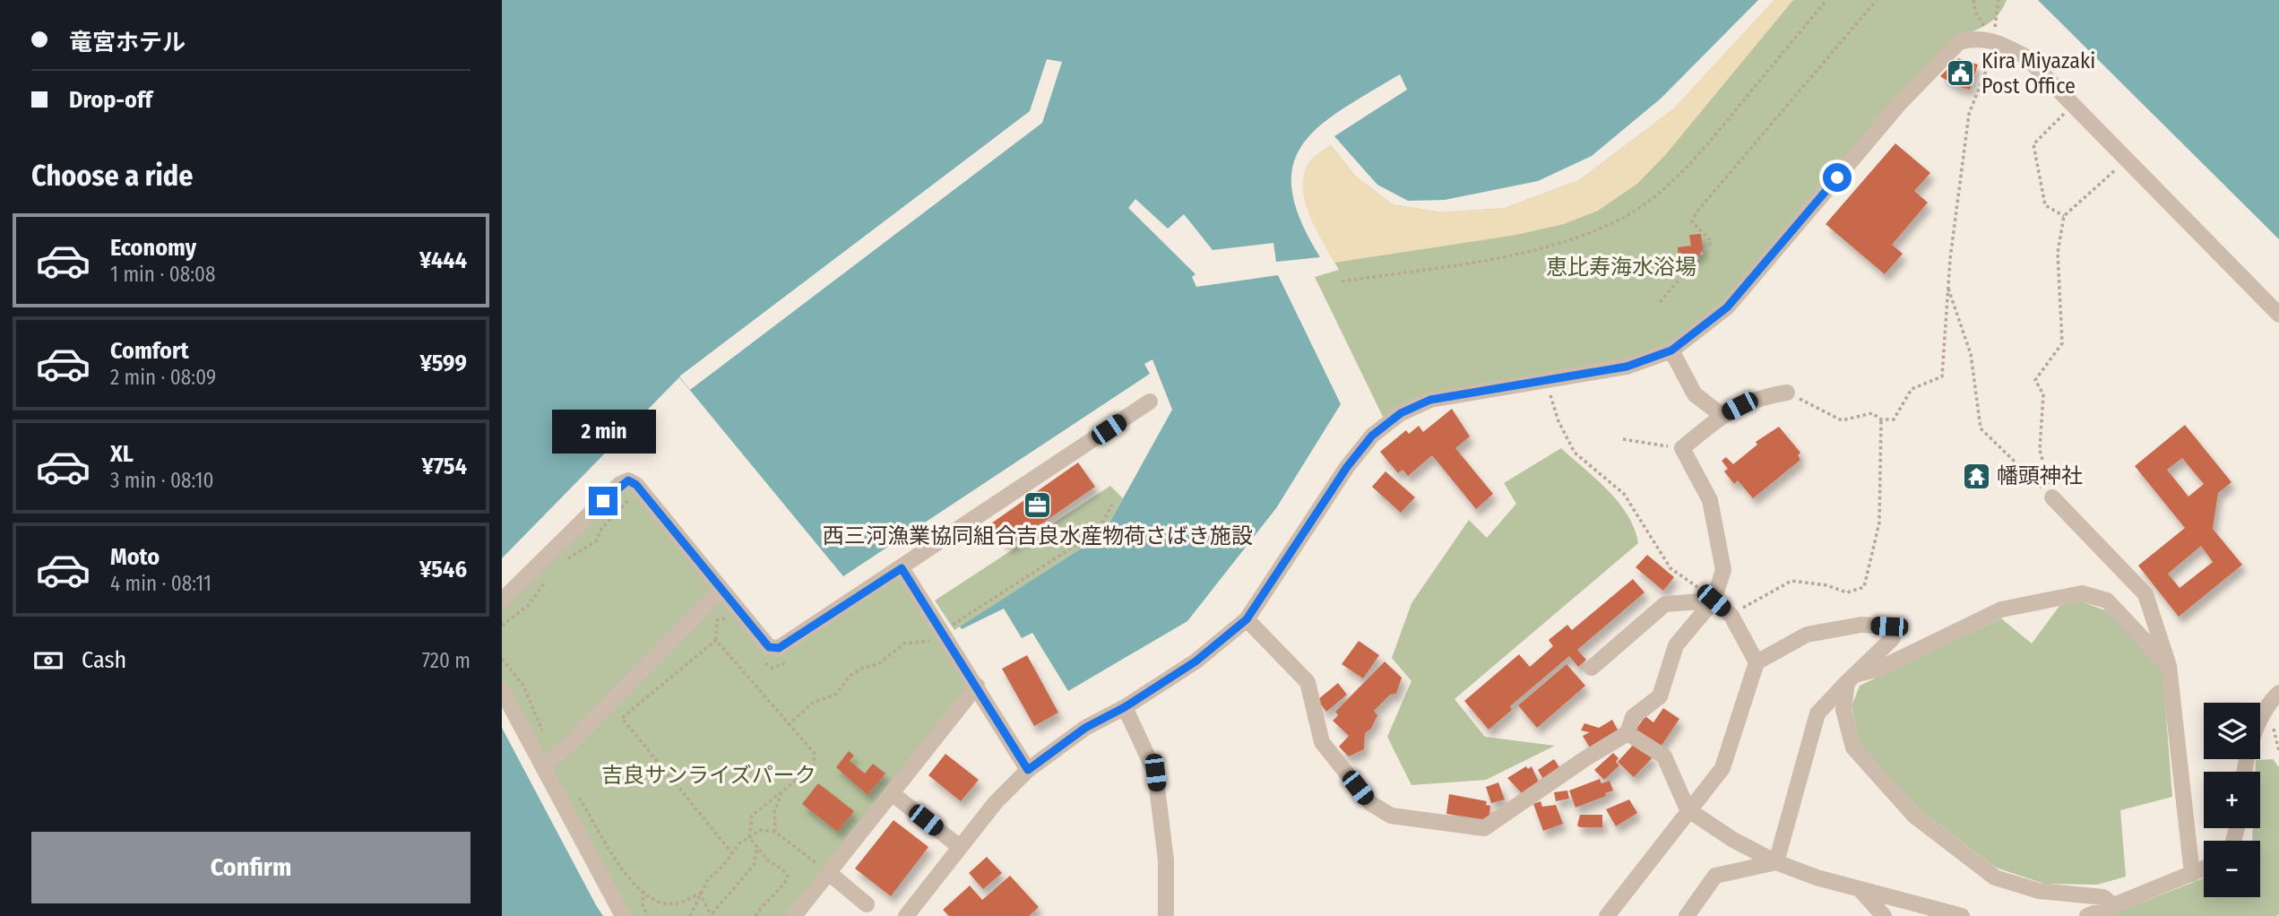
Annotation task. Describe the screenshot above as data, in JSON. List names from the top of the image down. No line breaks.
{"parks":["恵比寿海水浴場","吉良サンライズパーク"],"places":{"public building":["Kira Miyazaki Post Office"],"temple":["幡頭神社"],"office":["西三河漁業協同組合吉良水産物荷さばき施設"]},"page":{"banner":["竜宮ホテル","Drop-off"],"heading":"Choose a ride","list":[{"name":"Economy","note":"1 min · 08:08","value":"¥444"},{"name":"Comfort","note":"2 min · 08:09","value":"¥599"},{"name":"XL","note":"3 min · 08:10","value":"¥754"},{"name":"Moto","note":"4 min · 08:11","value":"¥546"}],"bubble":"2 min","pay":["Cash","720 m"],"map_buttons":["+","−"],"buttons":"Confirm"}}
